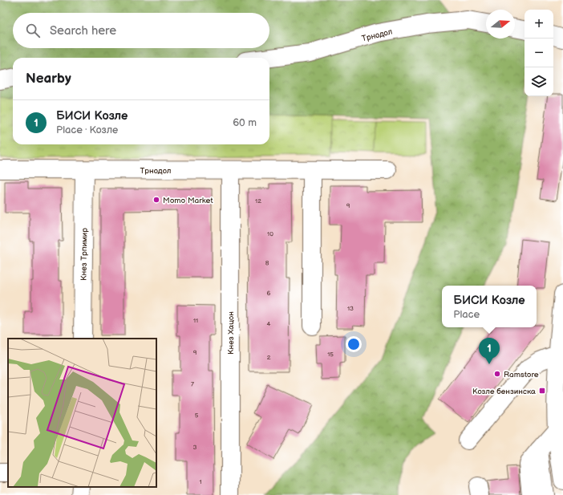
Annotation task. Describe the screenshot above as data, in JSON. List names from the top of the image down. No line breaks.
{"streets":{"street":["Трнодол","Кнез Трпимир","Кнез Хацон"]},"crossings":[["Трнодол","Кнез Трпимир"],["Трнодол","Кнез Хацон"]],"places":{"other":["Momo Market","Ramstore"],"transit":["Козле бензинска"]},"house_numbers":["12","9","10","8","6","13","11","4","9","15","2","7","5","3","1"],"north":"right","page":{"map_buttons":["+","−"],"search":"Search here","heading":"Nearby","list":[{"mark":"1","name":"БИСИ Козле","note":"Place · Козле","value":"60 m"}],"popup":["БИСИ Козле","Place"],"pins":"1"}}
